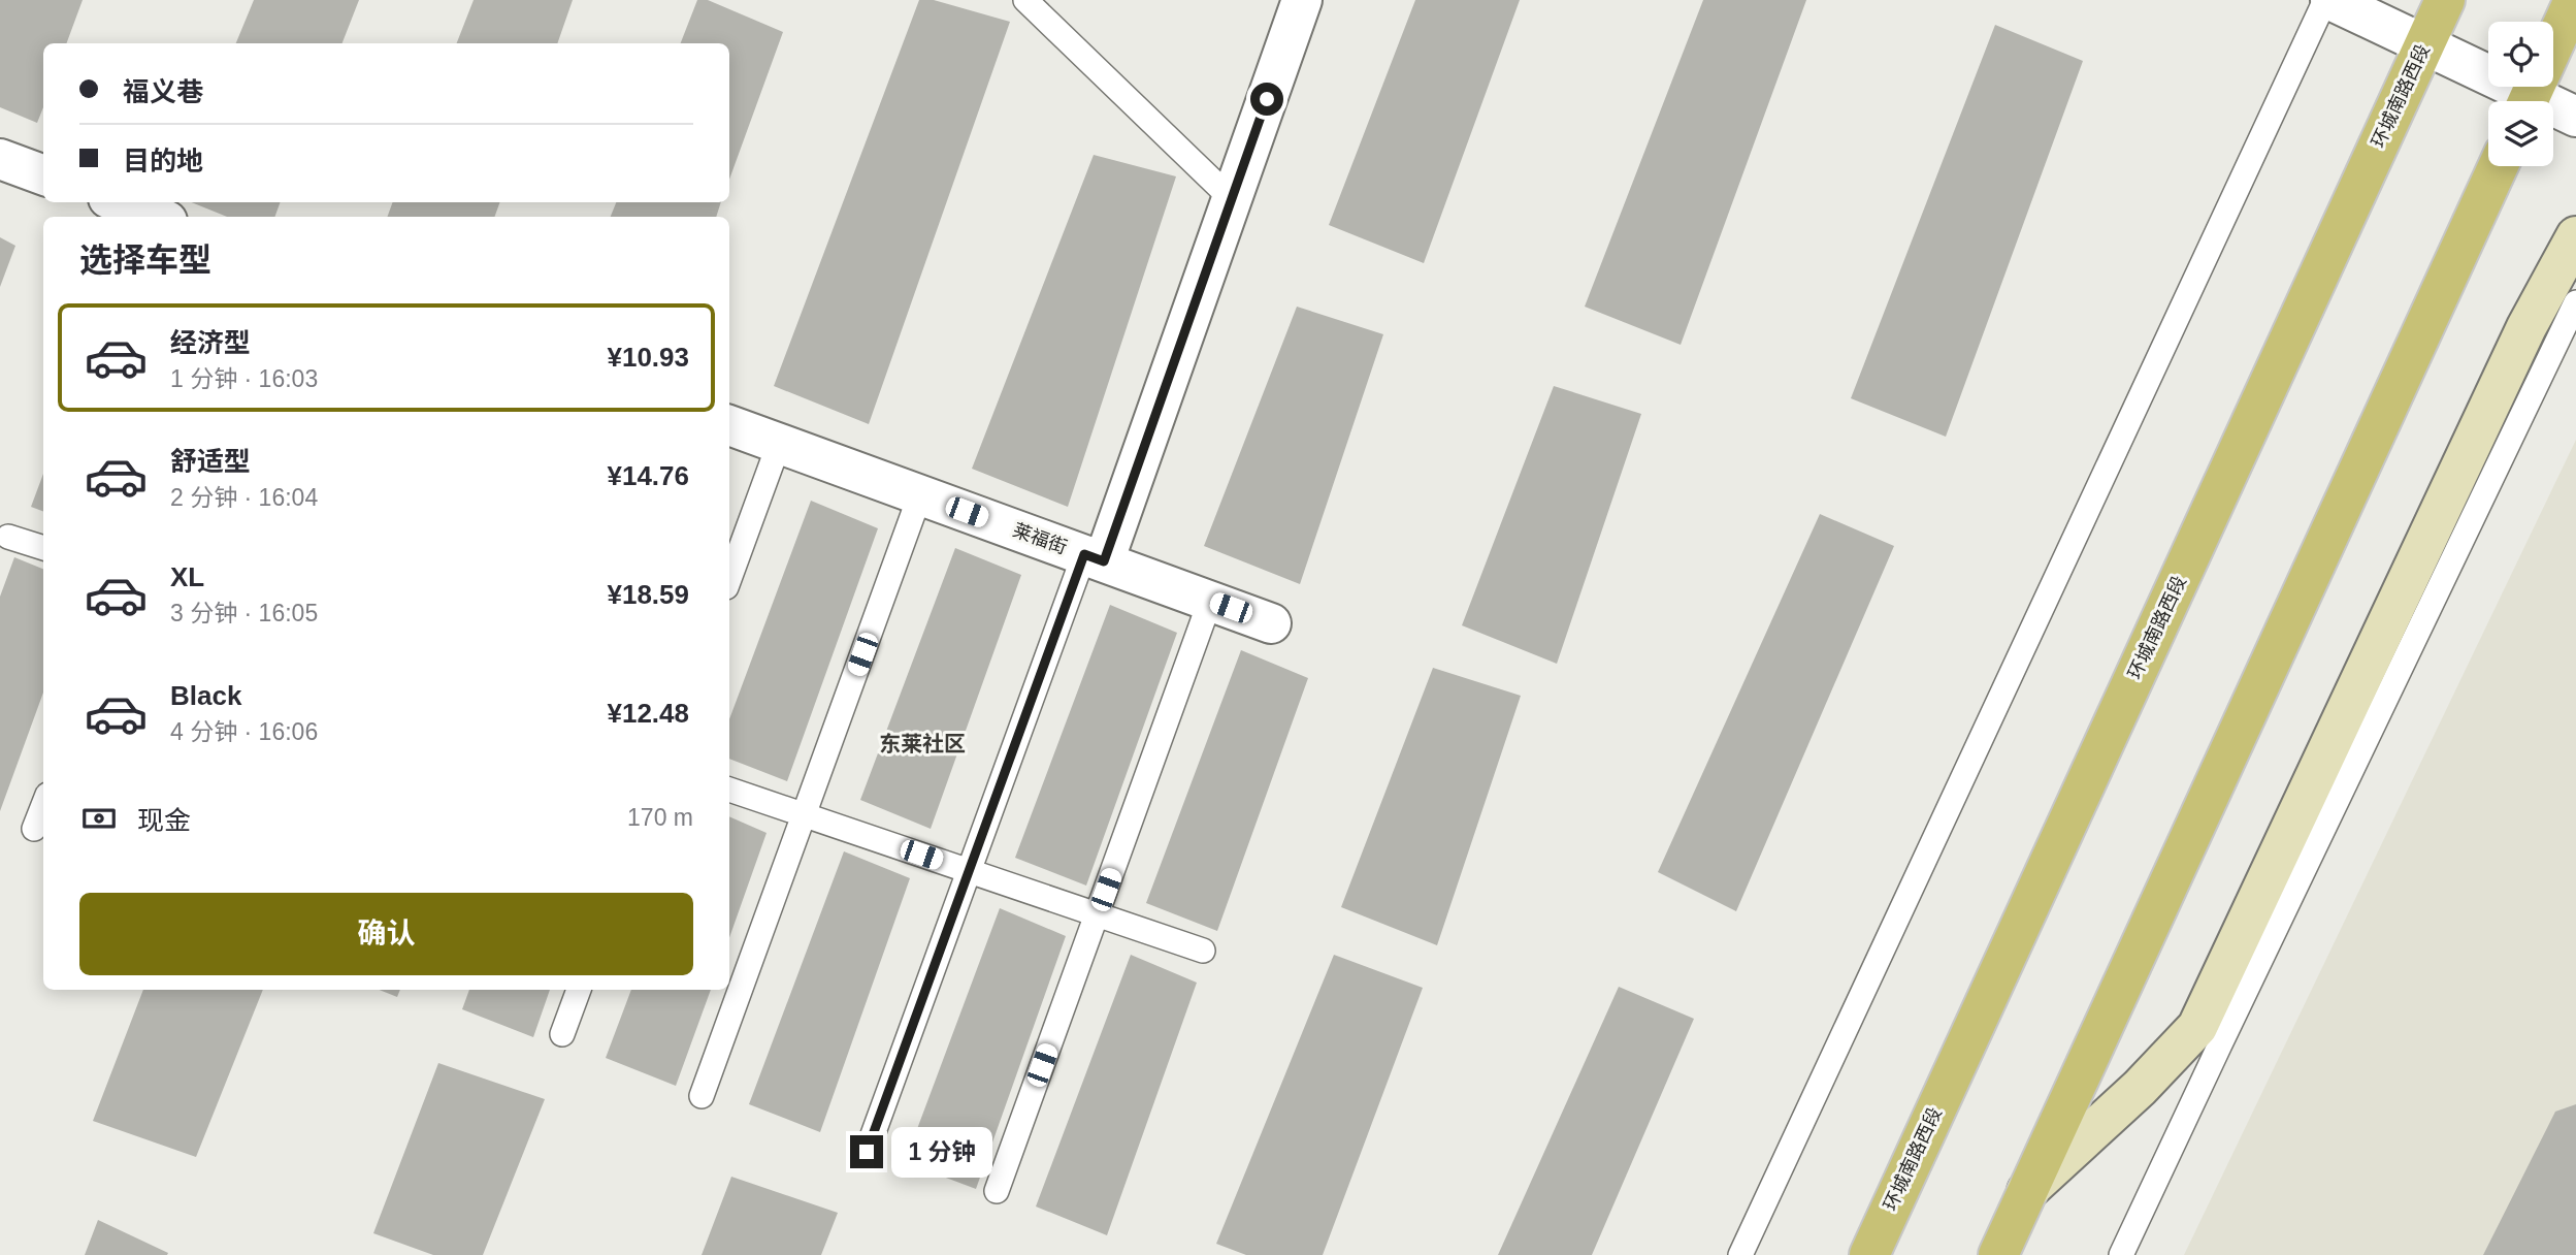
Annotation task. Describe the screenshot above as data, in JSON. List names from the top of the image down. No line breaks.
{"streets":{"main road":["环城南路西段"],"street":["莱福街"]},"districts":["东莱社区"],"page":{"banner":["福义巷","目的地"],"heading":"选择车型","list":[{"name":"经济型","note":"1 分钟 · 16:03","value":"¥10.93"},{"name":"舒适型","note":"2 分钟 · 16:04","value":"¥14.76"},{"name":"XL","note":"3 分钟 · 16:05","value":"¥18.59"},{"name":"Black","note":"4 分钟 · 16:06","value":"¥12.48"}],"pay":["现金","170 m"],"buttons":"确认","bubble":"1 分钟"}}
